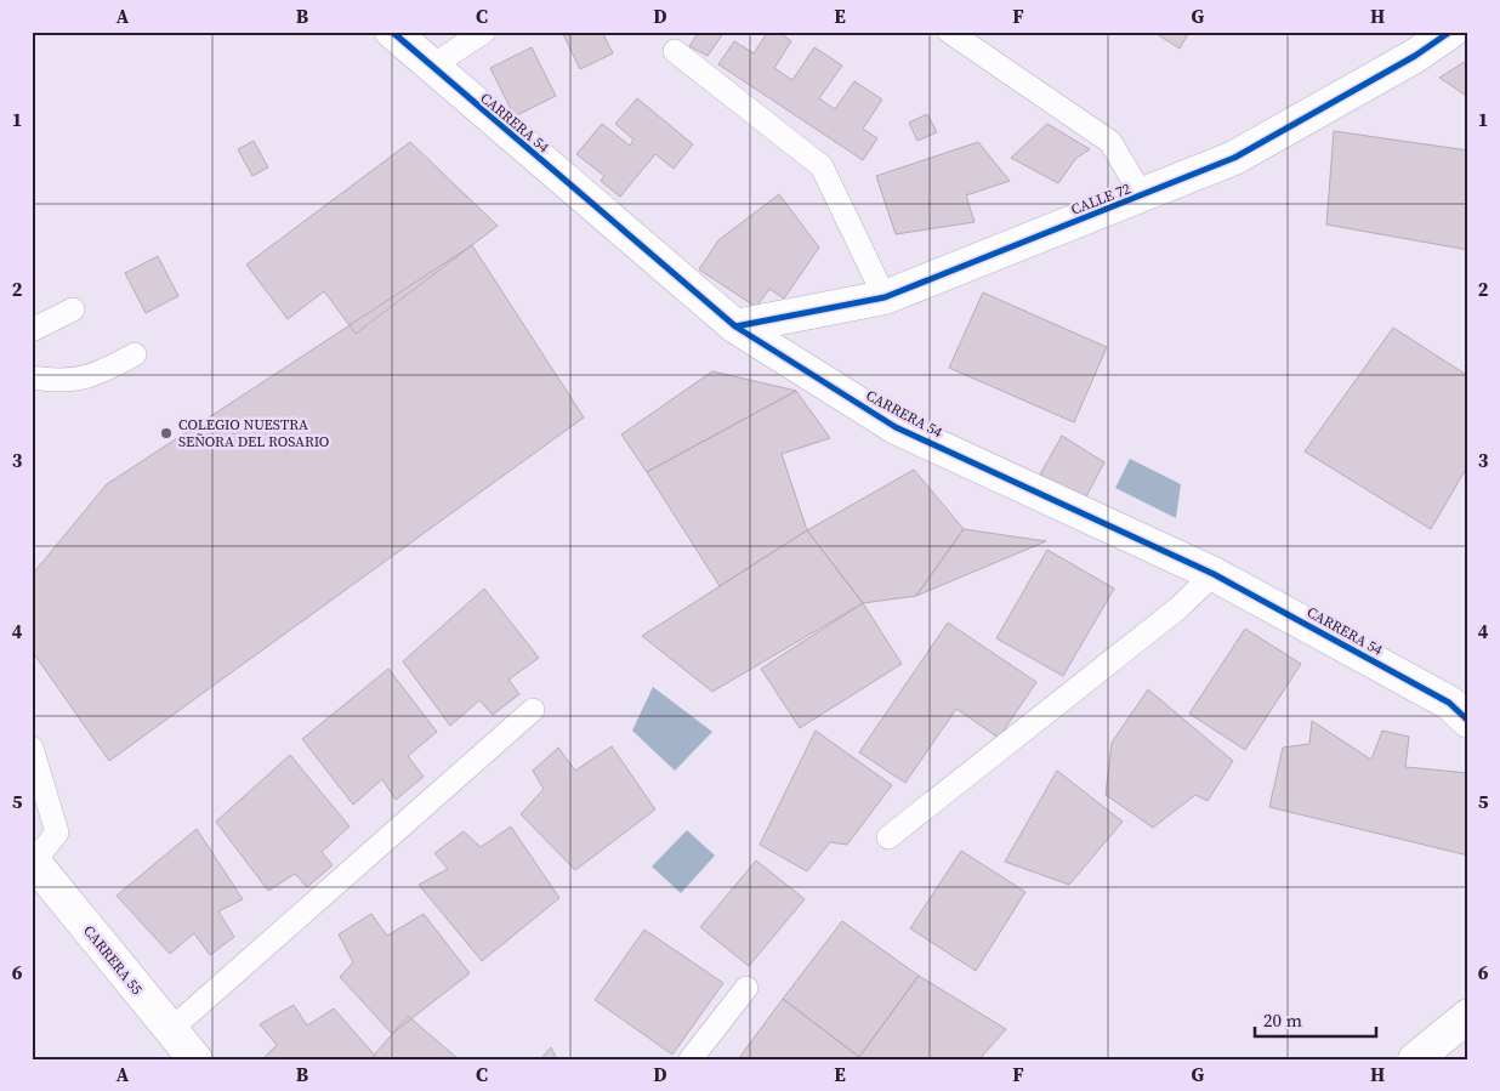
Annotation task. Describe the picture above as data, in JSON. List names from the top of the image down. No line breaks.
{"streets":{"street":["CARRERA 54","CALLE 72","CARRERA 55"]},"crossings":[["CARRERA 54","CALLE 72"]],"places":["COLEGIO NUESTRA SEÑORA DEL ROSARIO"],"scale_bar":"20 m","grid":{"columns":["A","B","C","D","E","F","G","H"],"rows":["1","2","3","4","5","6"]}}
